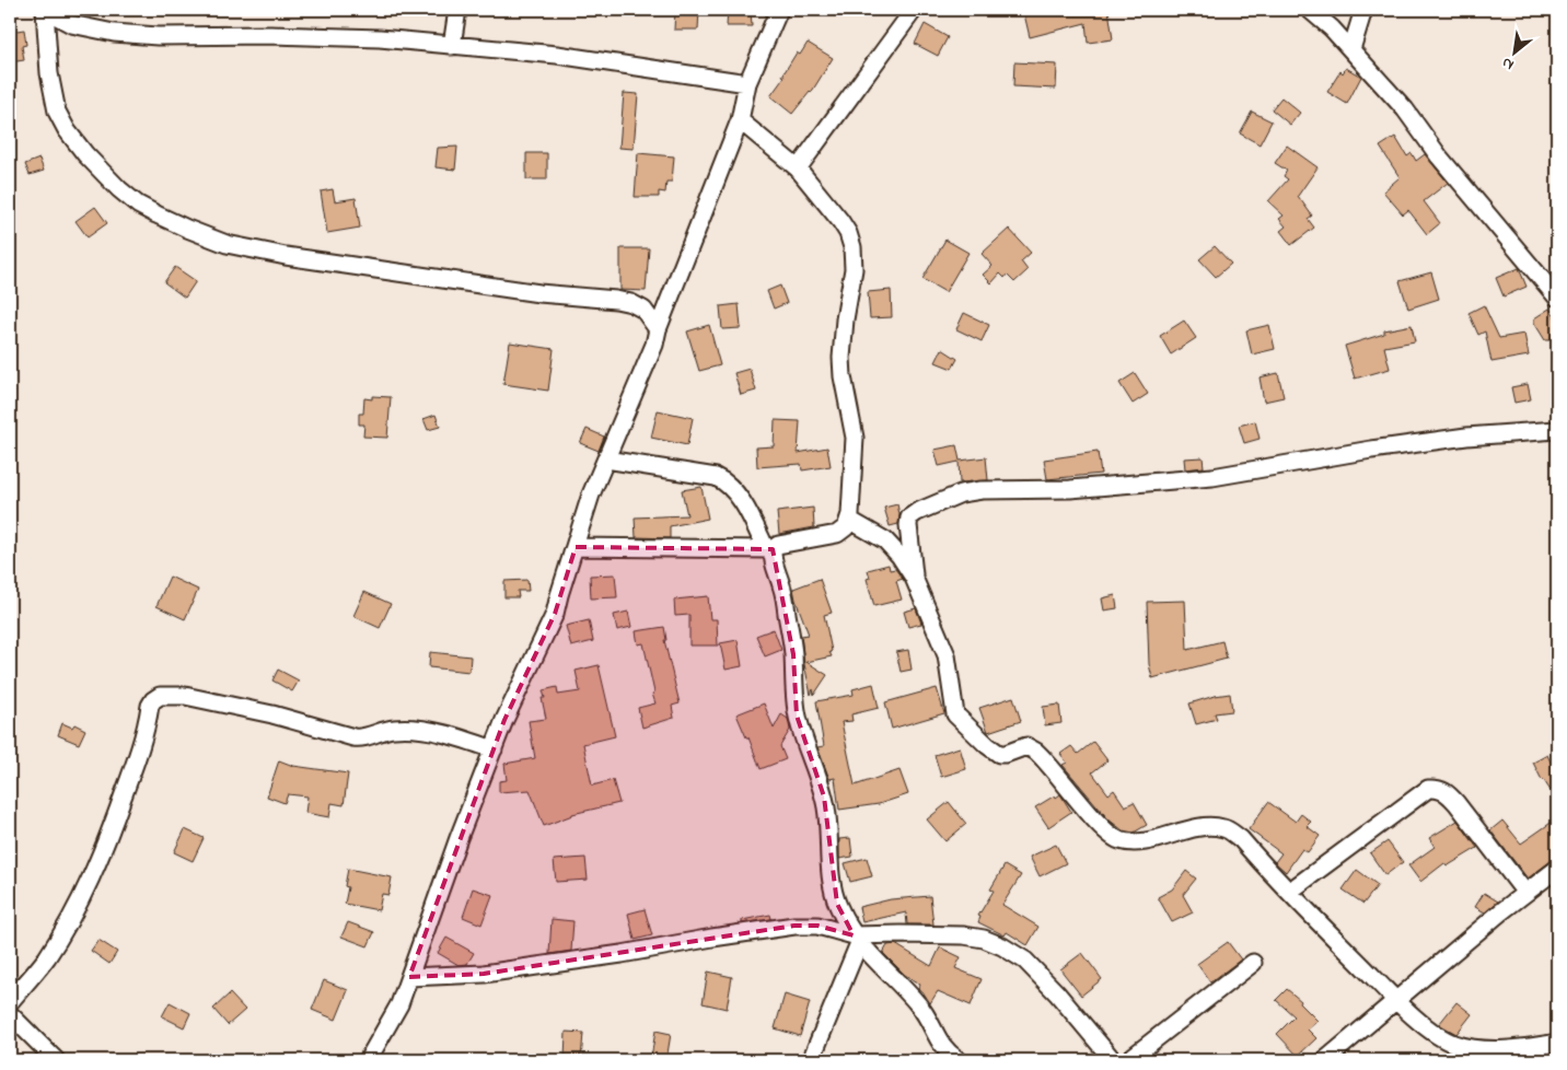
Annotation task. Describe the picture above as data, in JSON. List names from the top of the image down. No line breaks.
{"north":"bottom left"}
